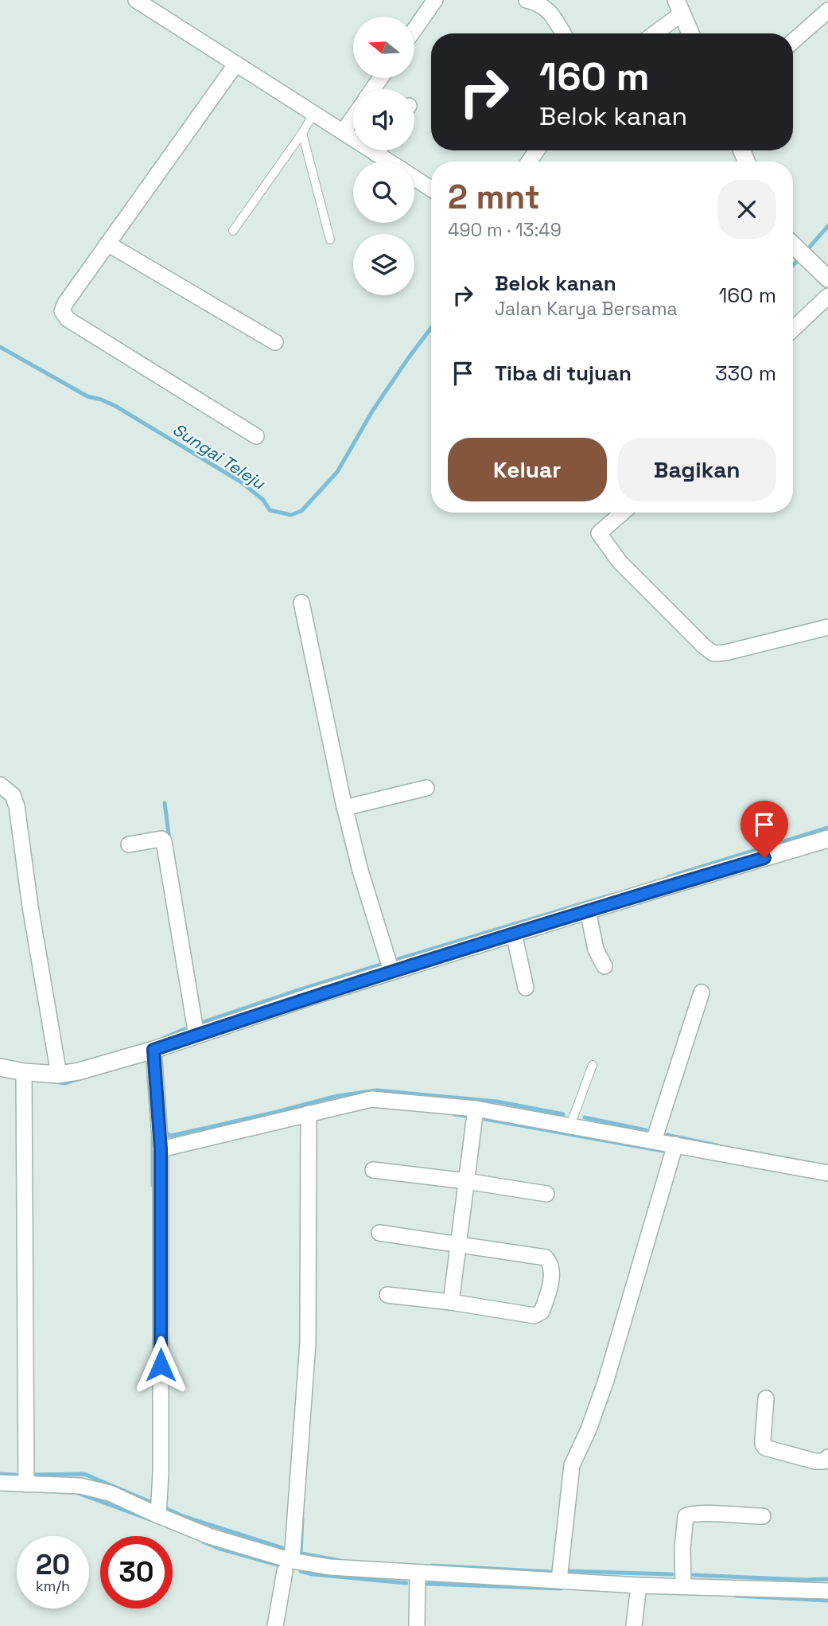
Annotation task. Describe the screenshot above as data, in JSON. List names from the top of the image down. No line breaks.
{"water":["Sungai Teleju"],"north":"left","page":{"turn":["160 m","Belok kanan"],"heading":["2 mnt","490 m · 13:49"],"list":[{"name":"Belok kanan","note":"Jalan Karya Bersama","value":"160 m"},{"name":"Tiba di tujuan","value":"330 m"}],"buttons":["Keluar","Bagikan"],"speed":"20 km/h","limit":"30"}}
